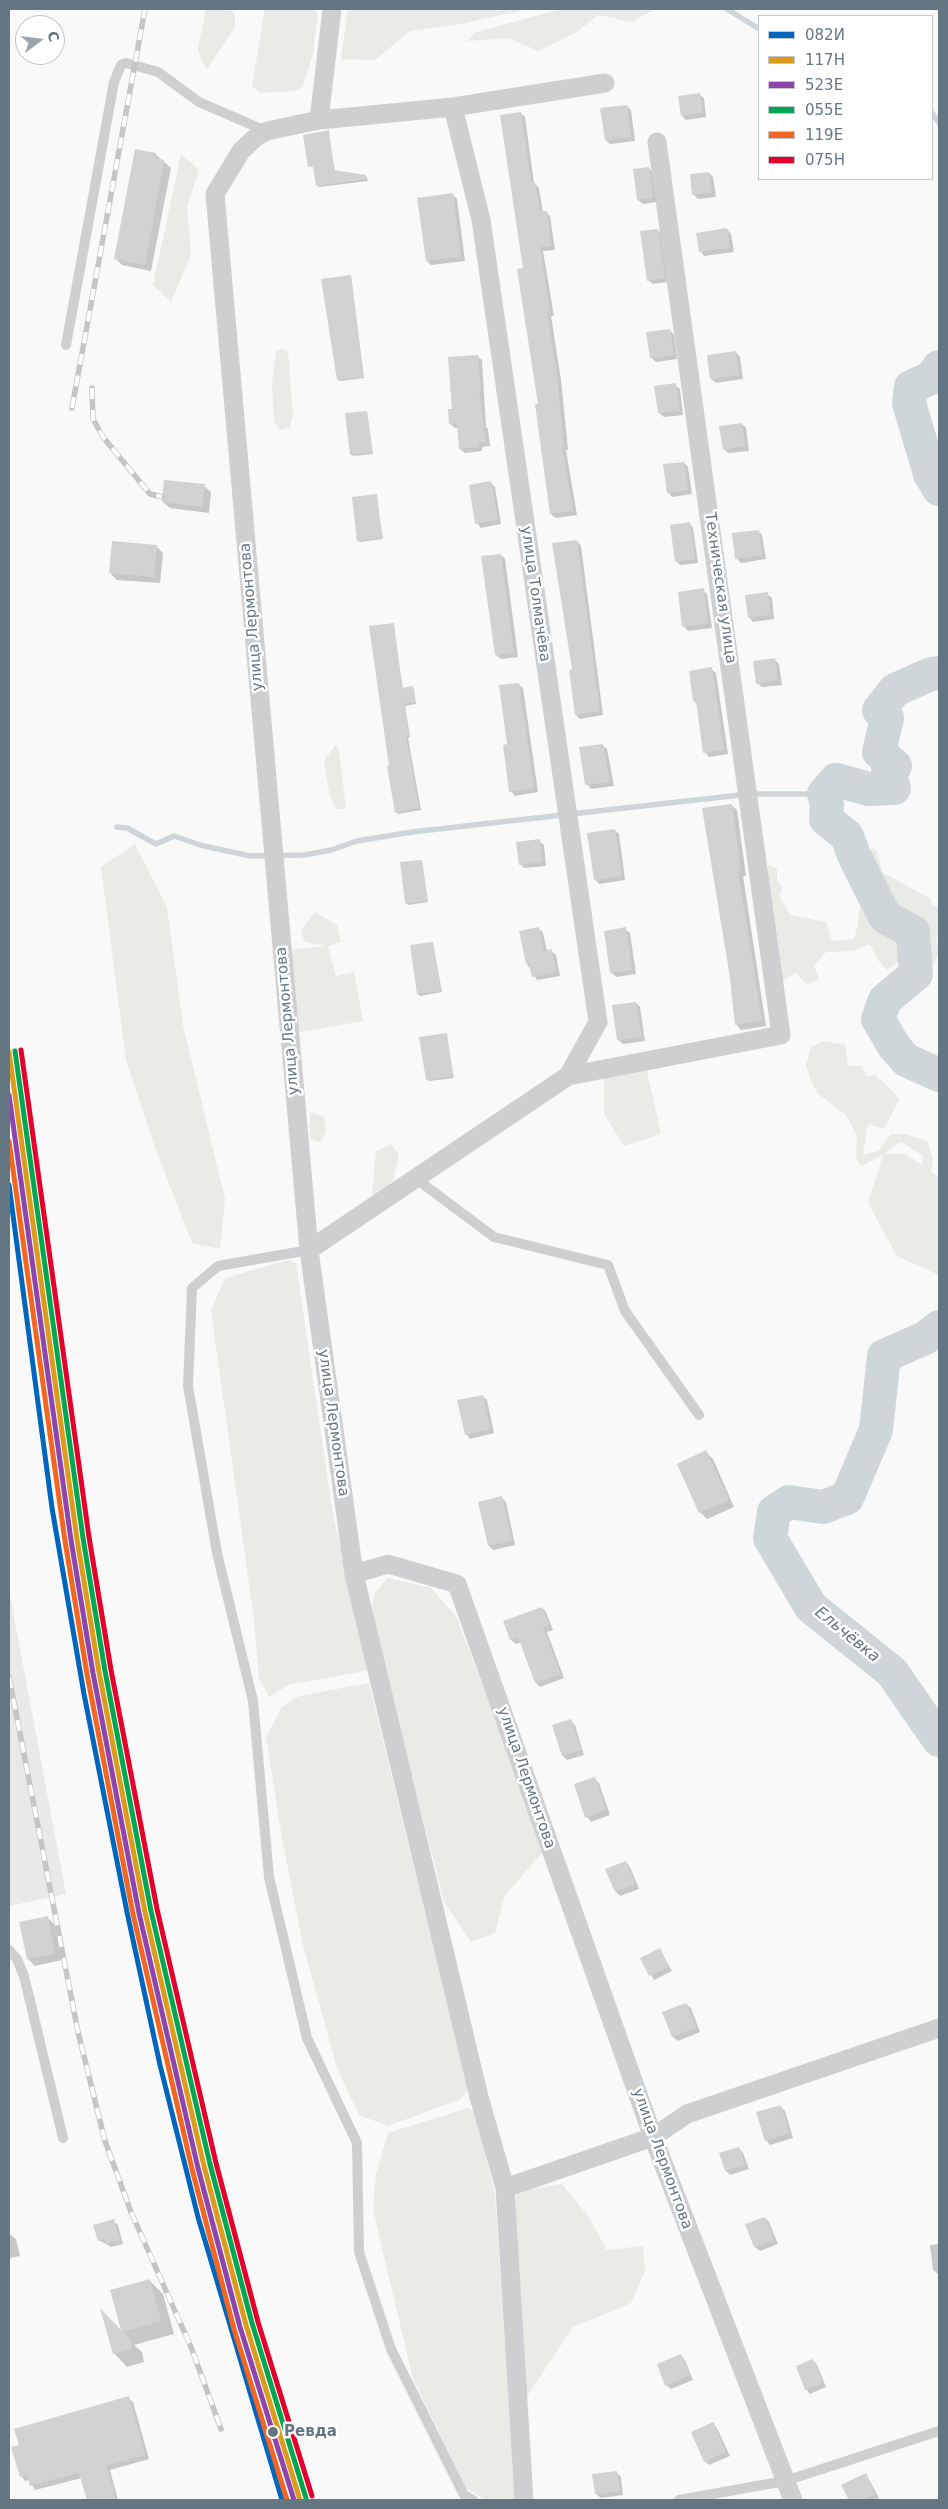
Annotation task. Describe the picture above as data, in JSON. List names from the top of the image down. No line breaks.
{"streets":{"street":["Техническая улица","улица Толмачёва","улица Лермонтова"]},"crossings":[["Техническая улица","улица Толмачёва"]],"water":["Ельчёвка"],"places":["Ревда"],"lines":["transit line 075Н","transit line 055Е","transit line 117Н","transit line 523Е","transit line 119Е","transit line 082И"],"legend":["082И","117Н","523Е","055Е","119Е","075Н"],"north":"right"}
